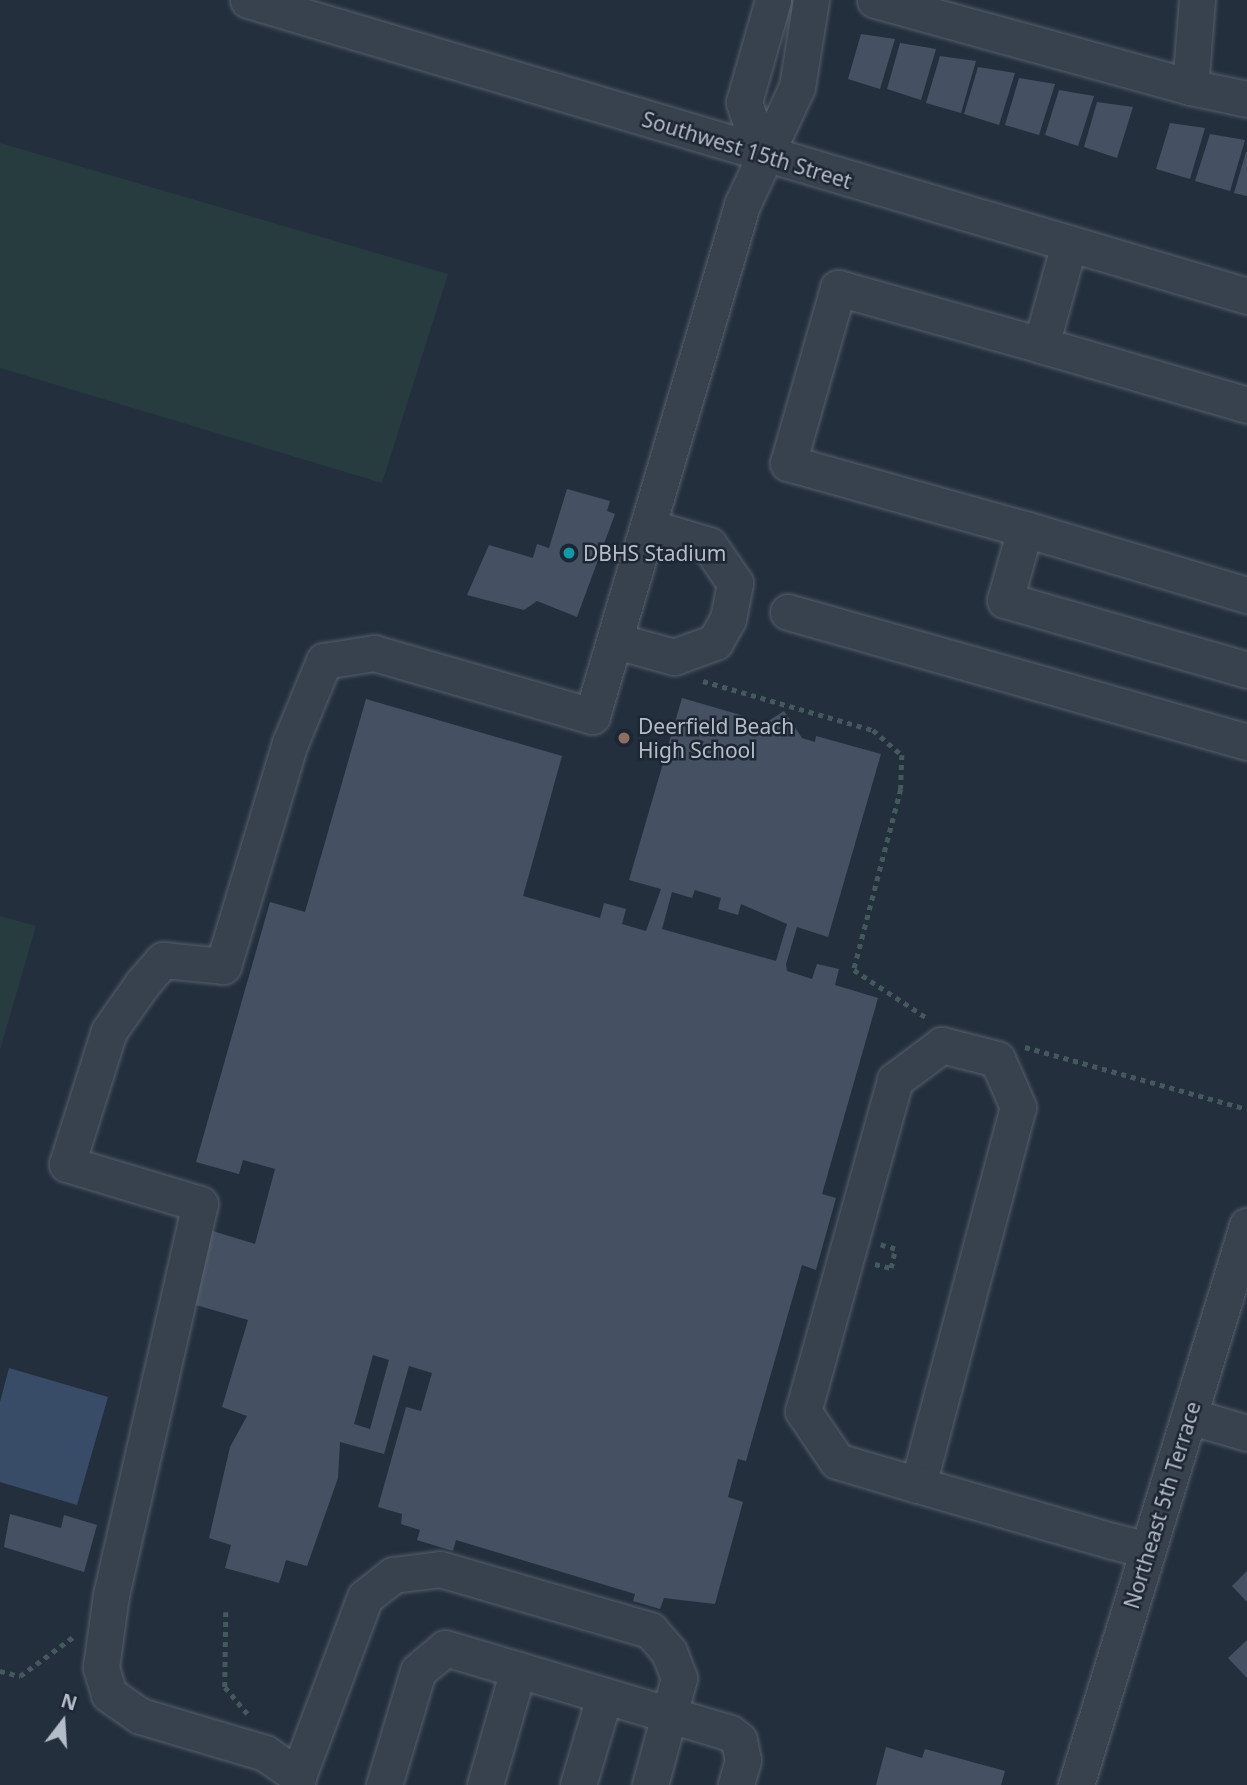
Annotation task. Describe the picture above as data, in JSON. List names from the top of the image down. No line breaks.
{"streets":{"street":["Southwest 15th Street","Northeast 5th Terrace"]},"places":["DBHS Stadium","Deerfield Beach High School"],"north":"top"}
